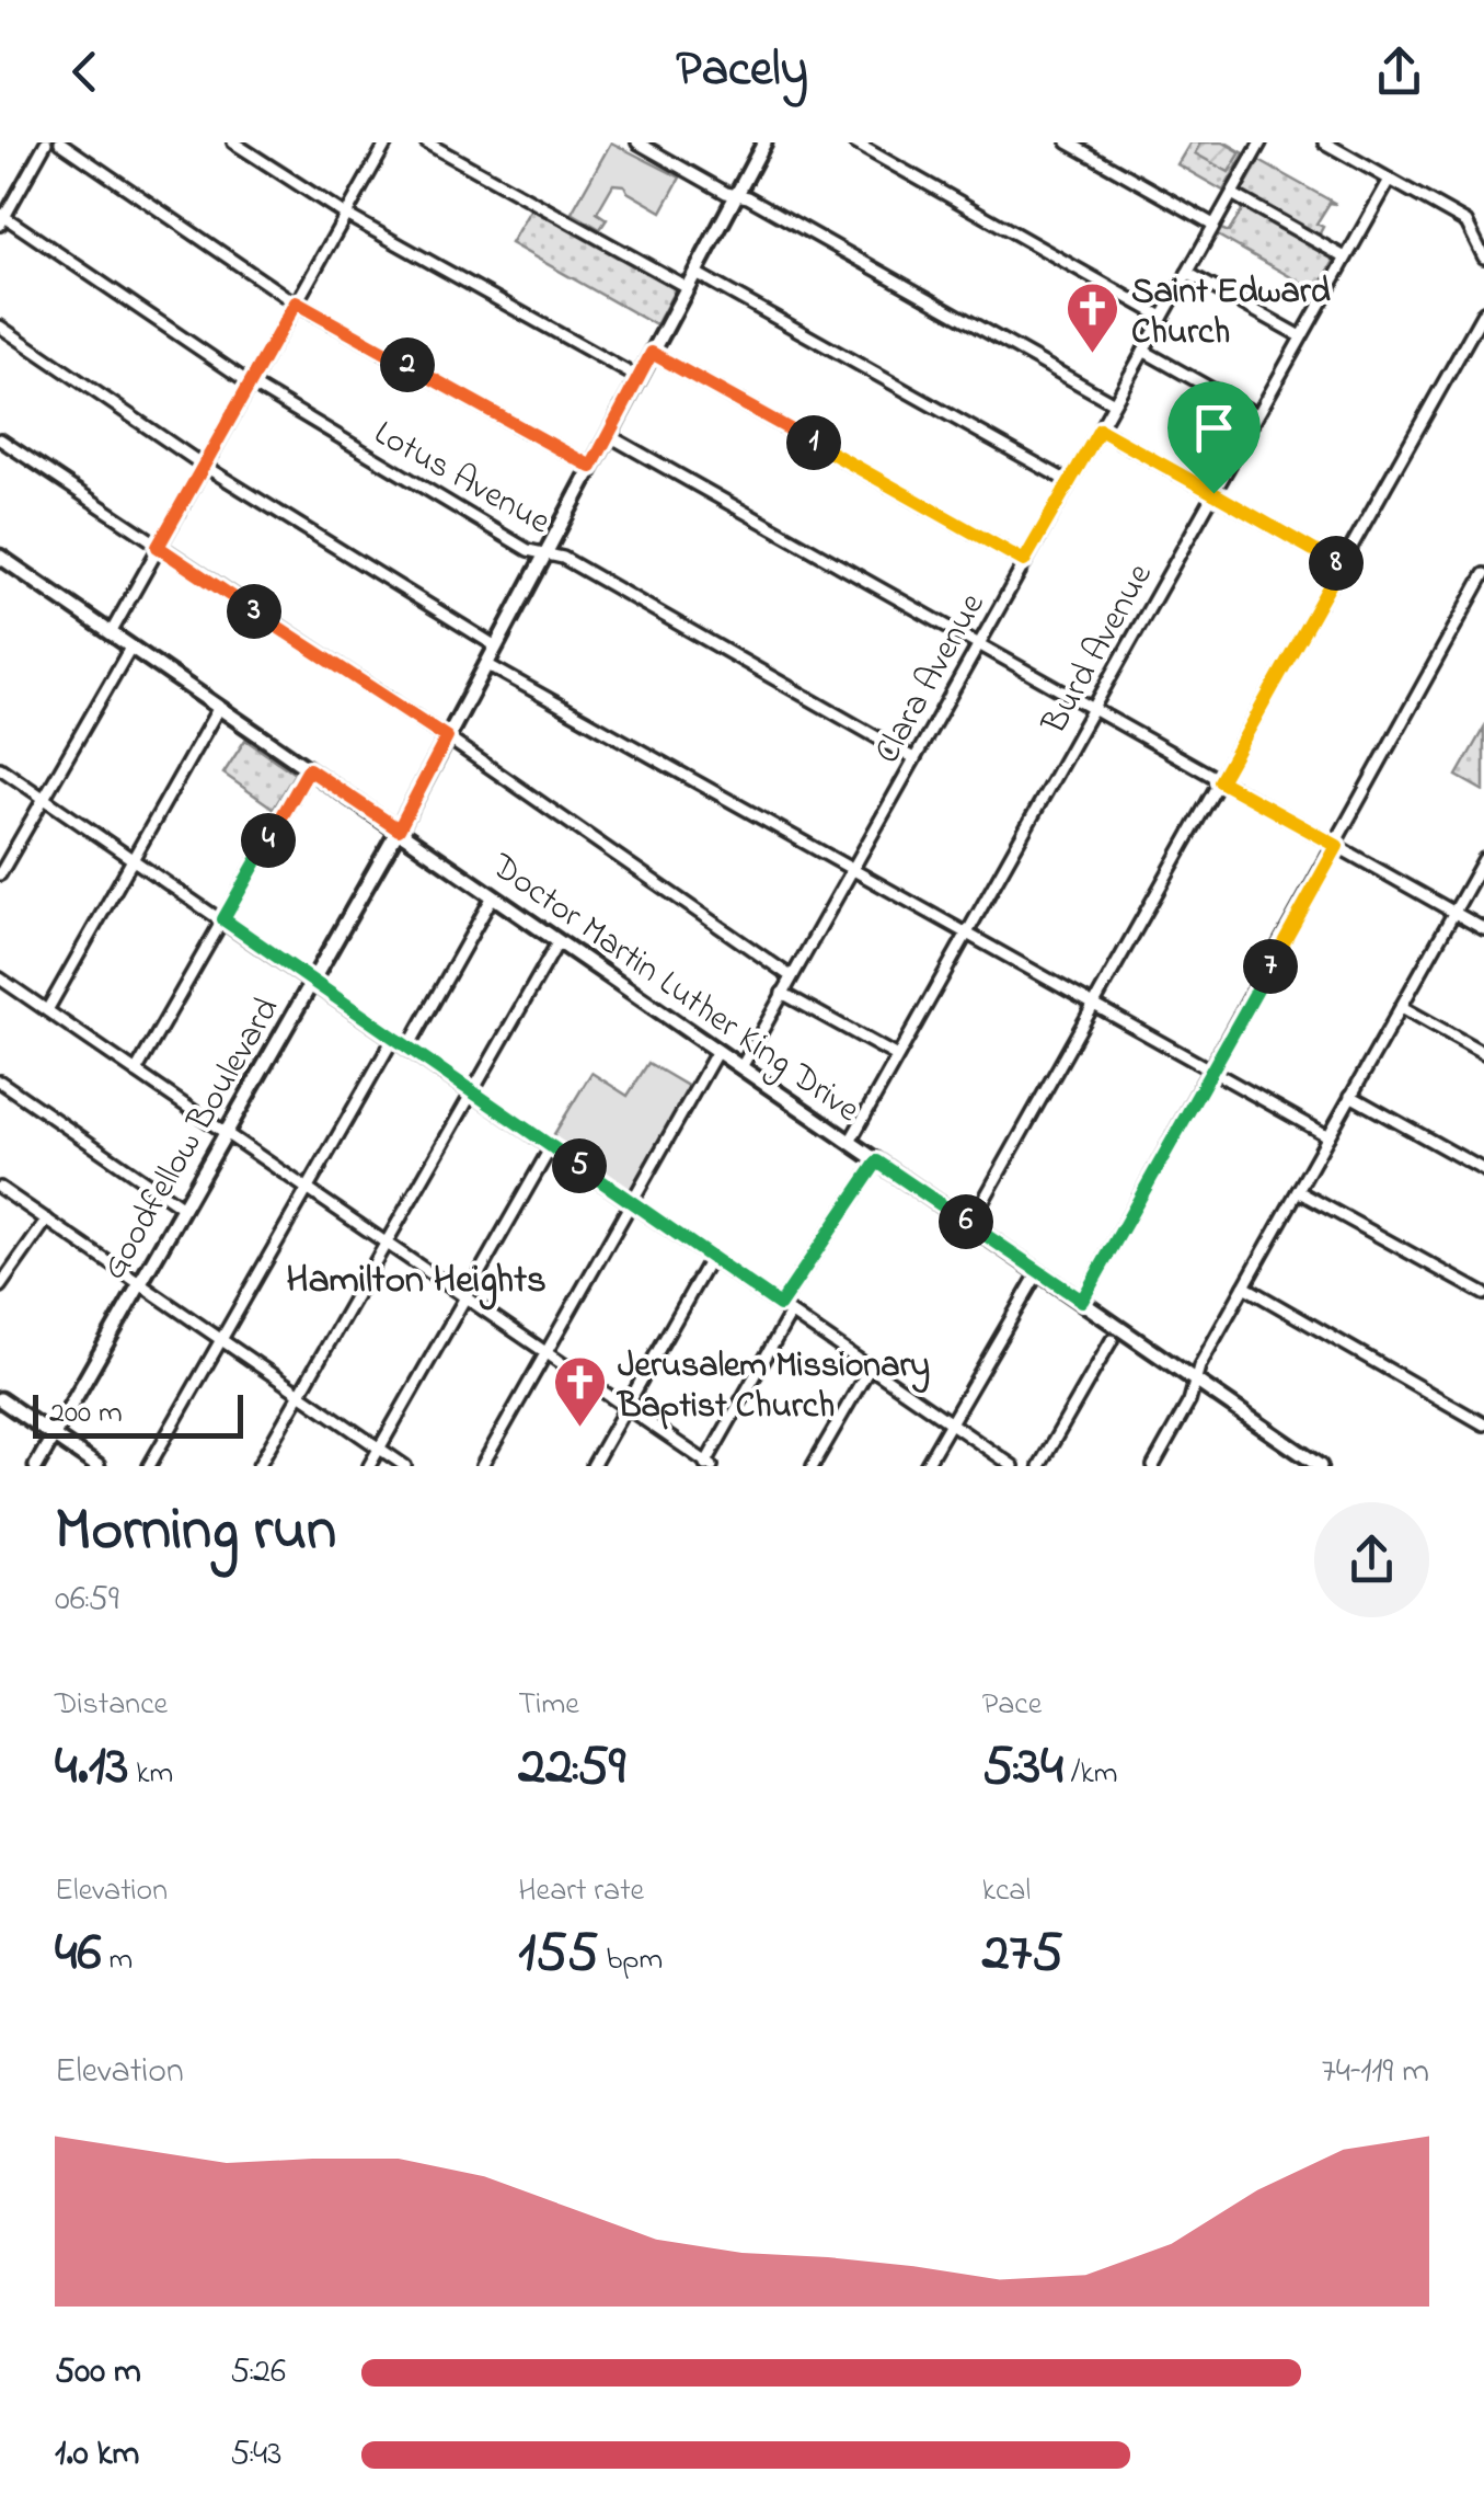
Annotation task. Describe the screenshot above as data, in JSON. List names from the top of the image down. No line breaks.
{"streets":{"main road":["Doctor Martin Luther King Drive","Goodfellow Boulevard"],"street":["Lotus Avenue","Burd Avenue","Clara Avenue"]},"crossings":[["Lotus Avenue","Clara Avenue"],["Lotus Avenue","Goodfellow Boulevard"],["Burd Avenue","Doctor Martin Luther King Drive"],["Clara Avenue","Doctor Martin Luther King Drive"],["Doctor Martin Luther King Drive","Goodfellow Boulevard"]],"districts":["Hamilton Heights"],"places":{"church":["Saint Edward Church","Jerusalem Missionary Baptist Church"]},"scale_bar":"200 m","page":{"header":"Pacely","pins":["2","1","8","3","4","7","5","6"],"scale":"200 m","heading":["Morning run","06:59"],"stats":[["Distance","4.13 km"],["Time","22:59"],["Pace","5:34 /km"],["Elevation","46 m"],["Heart rate","155 bpm"],["kcal","275"]],"chart":["Elevation","74–119 m"],"list":[{"name":"500 m","note":"5:26"},{"name":"1.0 km","note":"5:43"}]}}
